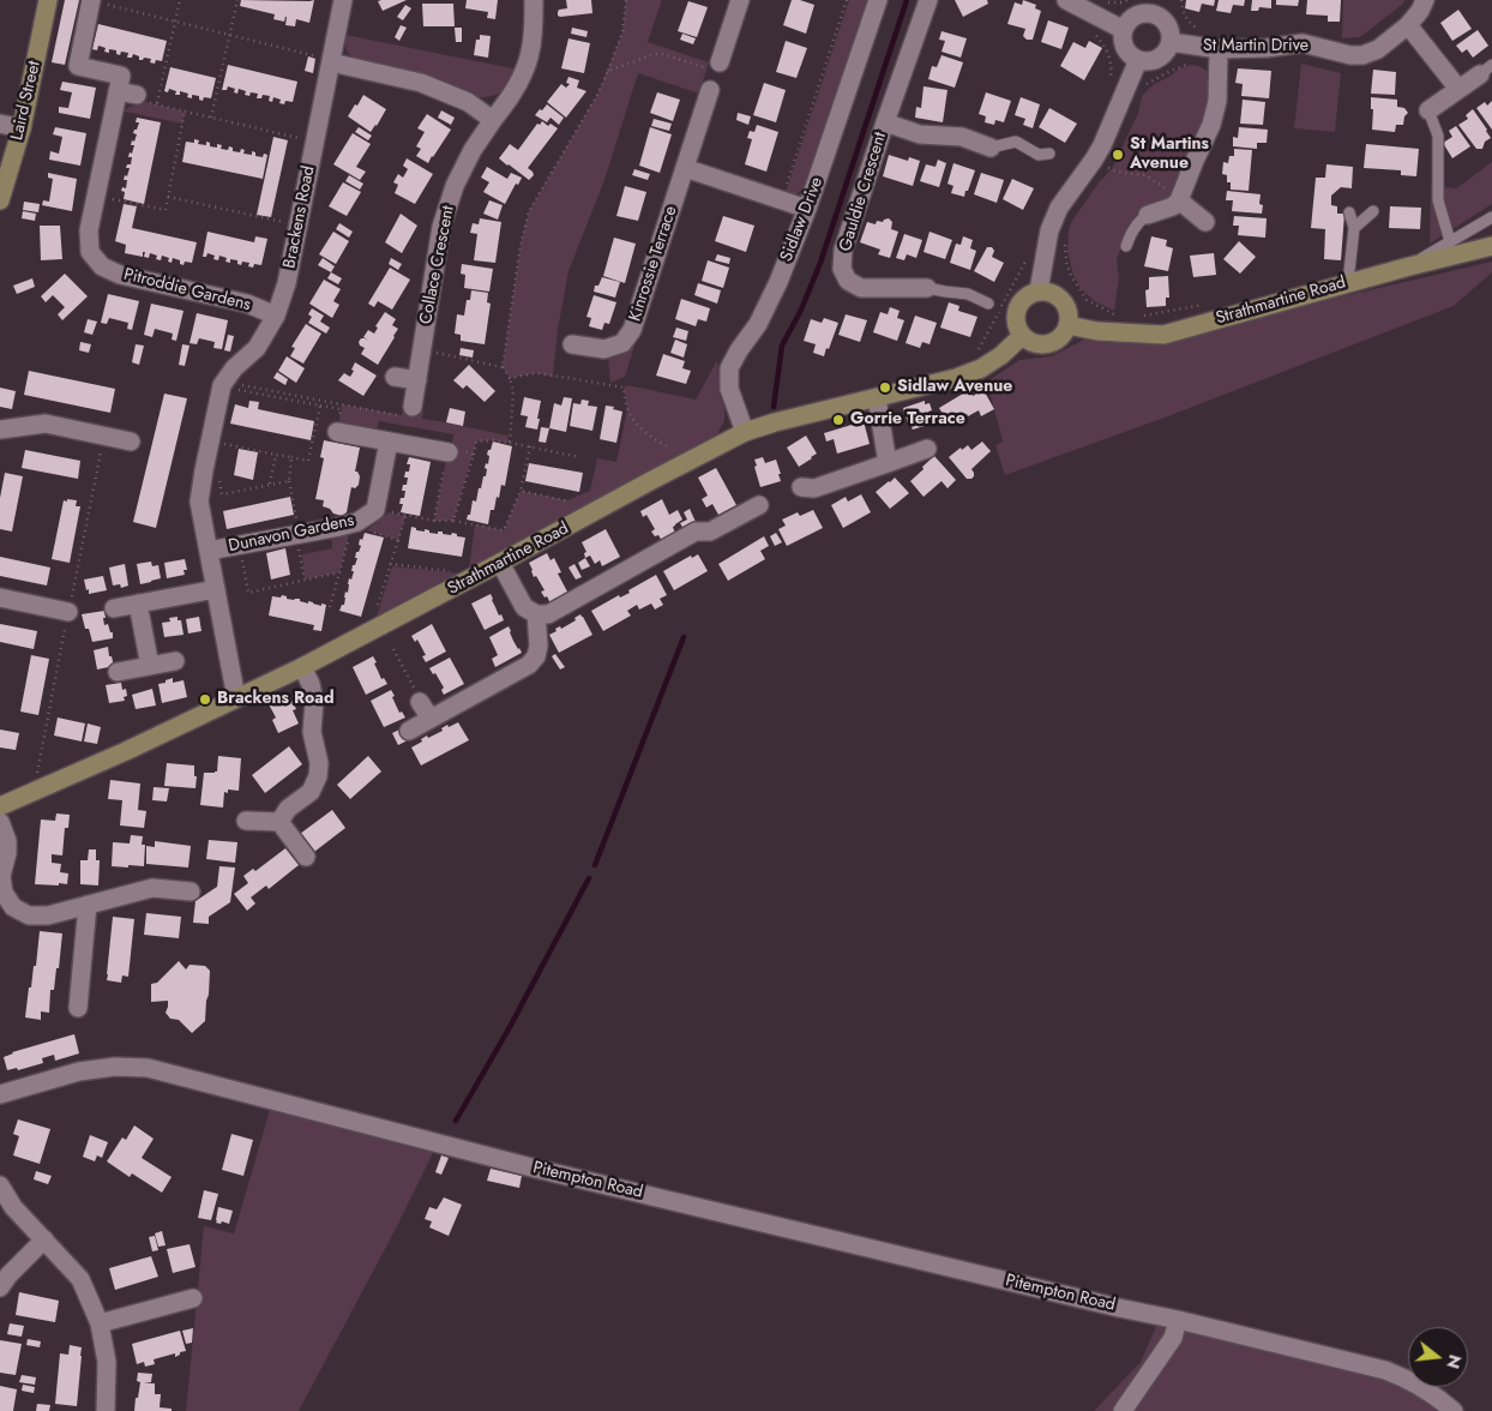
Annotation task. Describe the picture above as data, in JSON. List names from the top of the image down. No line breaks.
{"streets":{"street":["St Martin Drive","Laird Street","Gauldie Crescent","Brackens Road","Sidlaw Drive","Kinrossie Terrace","Collace Crescent","Pitroddie Gardens","Strathmartine Road","Dunavon Gardens","Pitempton Road"]},"crossings":[["Brackens Road","Pitroddie Gardens"],["Brackens Road","Strathmartine Road"],["Brackens Road","Dunavon Gardens"],["Sidlaw Drive","Strathmartine Road"]],"places":["St Martins Avenue","Sidlaw Avenue","Gorrie Terrace","Brackens Road"],"north":"right"}
